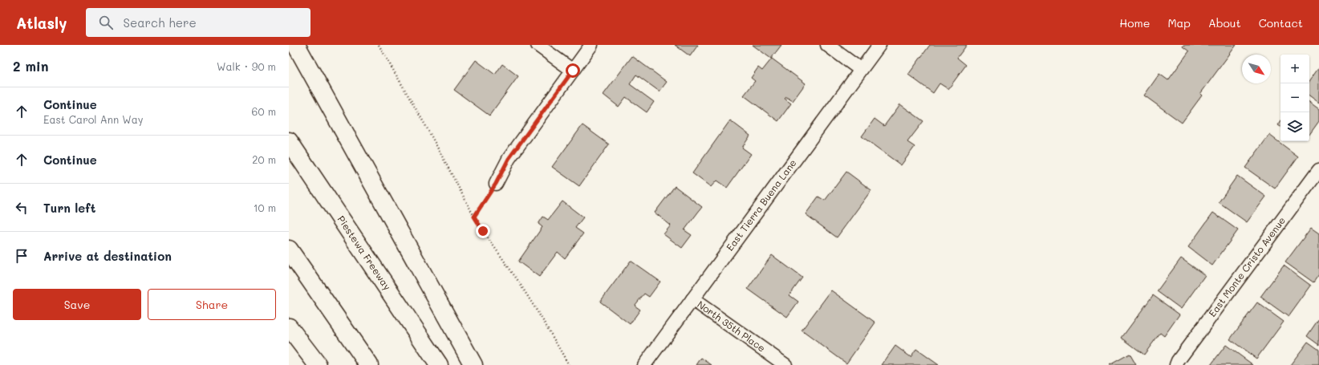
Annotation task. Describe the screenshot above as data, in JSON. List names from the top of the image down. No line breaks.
{"streets":{"highway":["Piestewa Freeway"],"street":["East Tierra Buena Lane","East Monte Cristo Avenue","North 35th Place"]},"crossings":[["East Tierra Buena Lane","North 35th Place"]],"north":"bottom right","page":{"header":"Atlasly","search":"Search here","nav":["Home","Map","About","Contact"],"heading":["2 min","Walk · 90 m"],"map_buttons":["+","−"],"list":[["Continue","East Carol Ann Way","60 m"],["Continue","20 m"],["Turn left","10 m"],"Arrive at destination"],"buttons":["Save","Share"]}}
